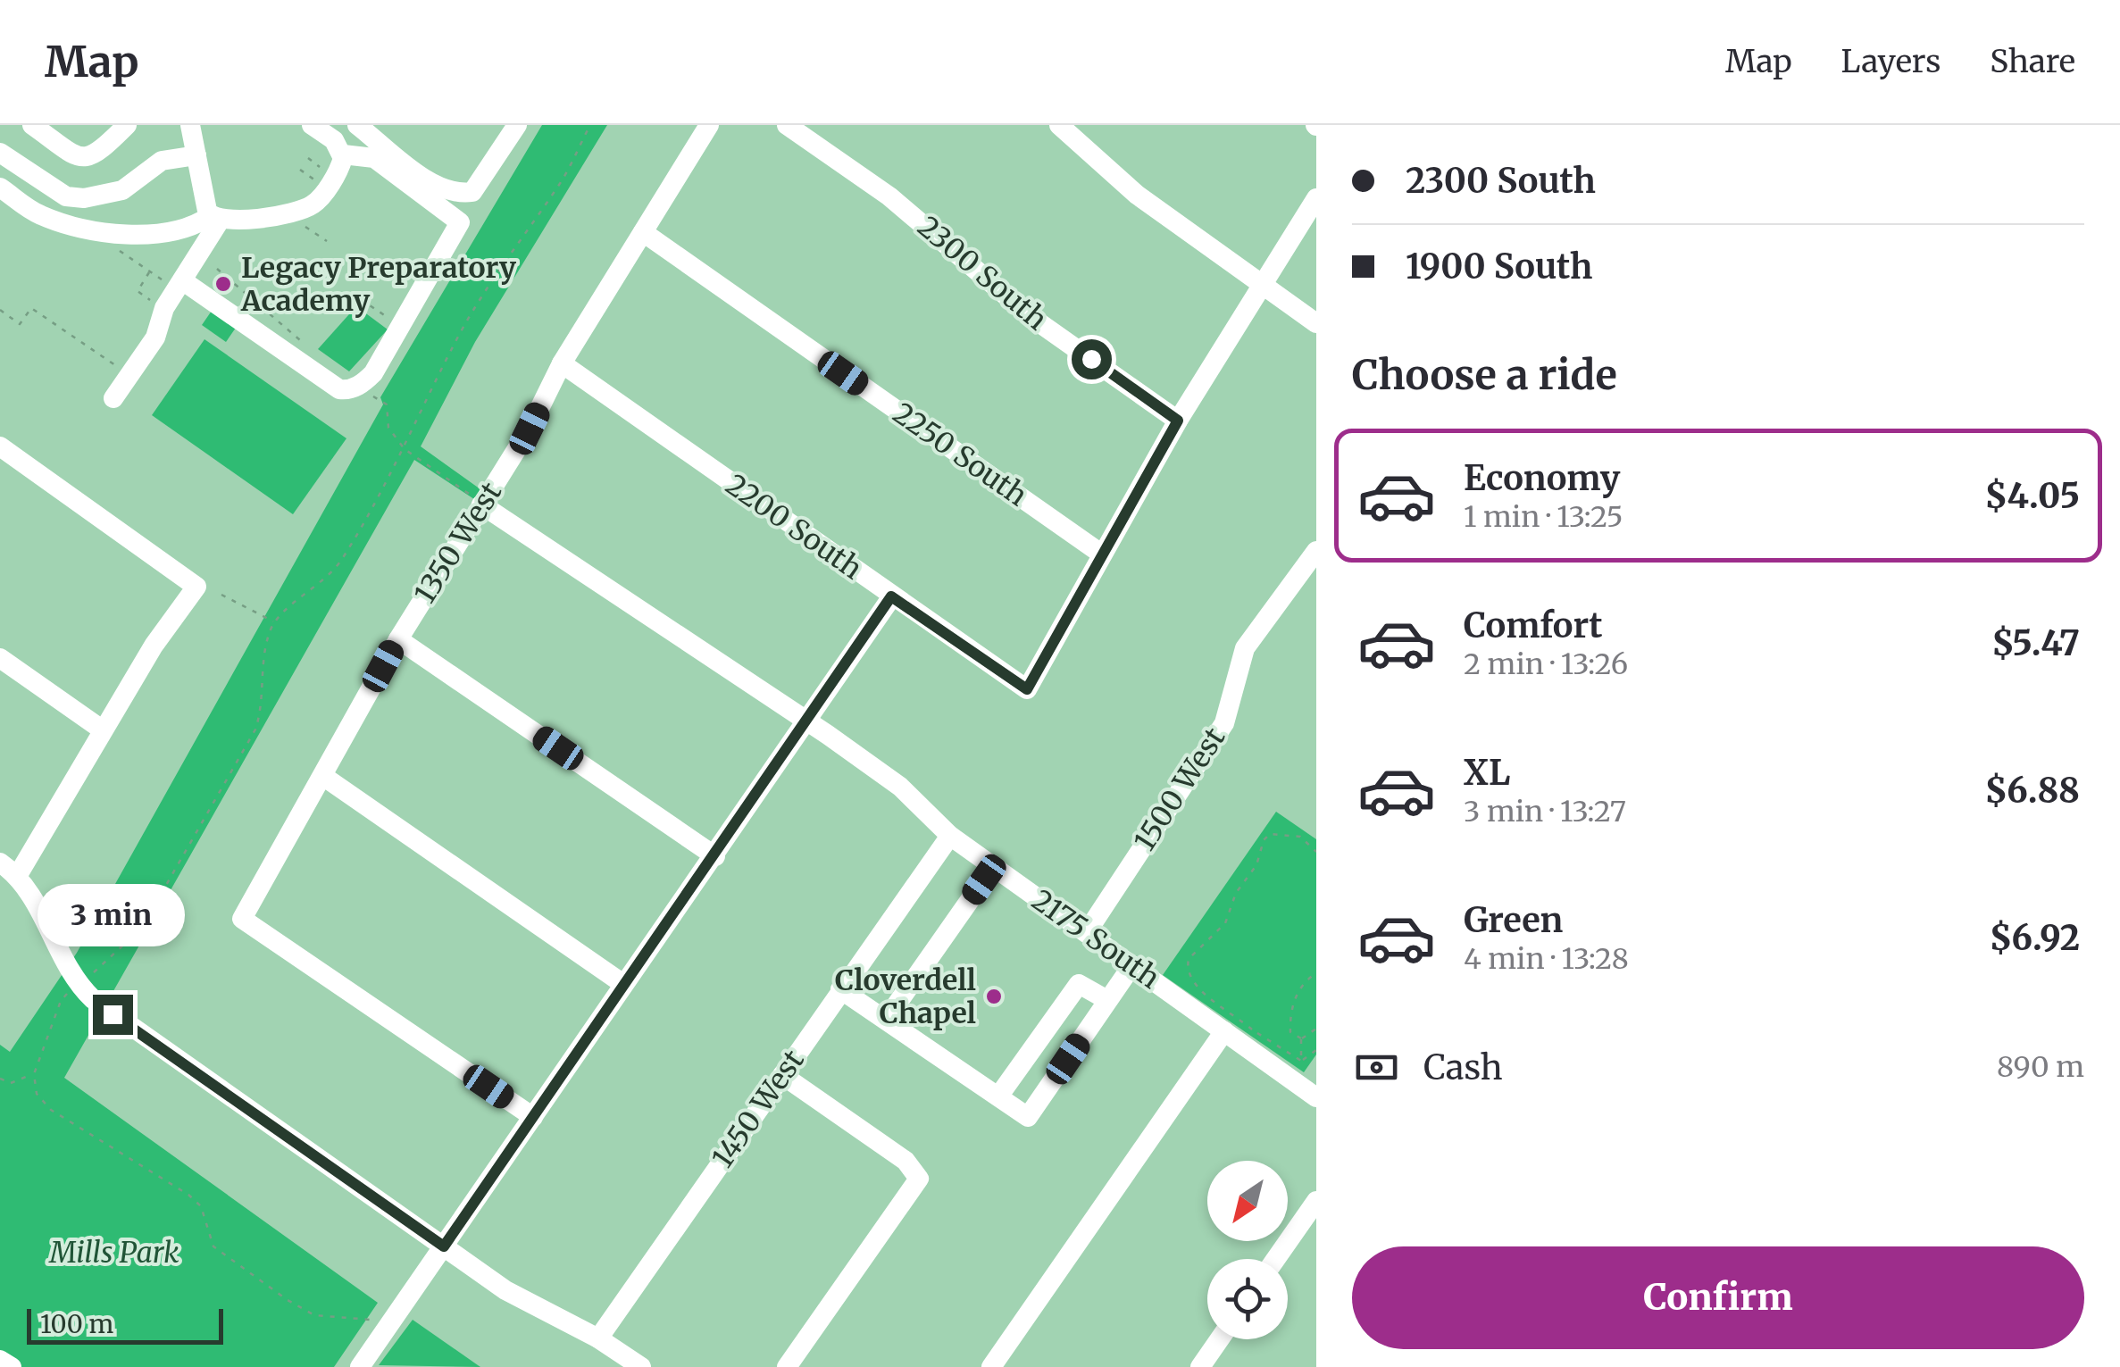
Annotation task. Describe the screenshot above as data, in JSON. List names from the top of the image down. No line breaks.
{"streets":{"street":["2300 South","2250 South","2200 South","1350 West","1500 West","2175 South","1450 West"]},"crossings":[["2250 South","2200 South"],["2250 South","1350 West"],["2200 South","1350 West"],["1350 West","2175 South"],["1500 West","2175 South"],["2175 South","1450 West"]],"parks":["Mills Park"],"places":["Legacy Preparatory Academy","Cloverdell Chapel"],"scale_bar":"100 m","north":"bottom left","page":{"header":"Map","nav":["Map","Layers","Share"],"banner":["2300 South","1900 South"],"heading":"Choose a ride","list":[{"name":"Economy","note":"1 min · 13:25","value":"$4.05"},{"name":"Comfort","note":"2 min · 13:26","value":"$5.47"},{"name":"XL","note":"3 min · 13:27","value":"$6.88"},{"name":"Green","note":"4 min · 13:28","value":"$6.92"}],"bubble":"3 min","pay":["Cash","890 m"],"buttons":"Confirm","scale":"100 m"}}
